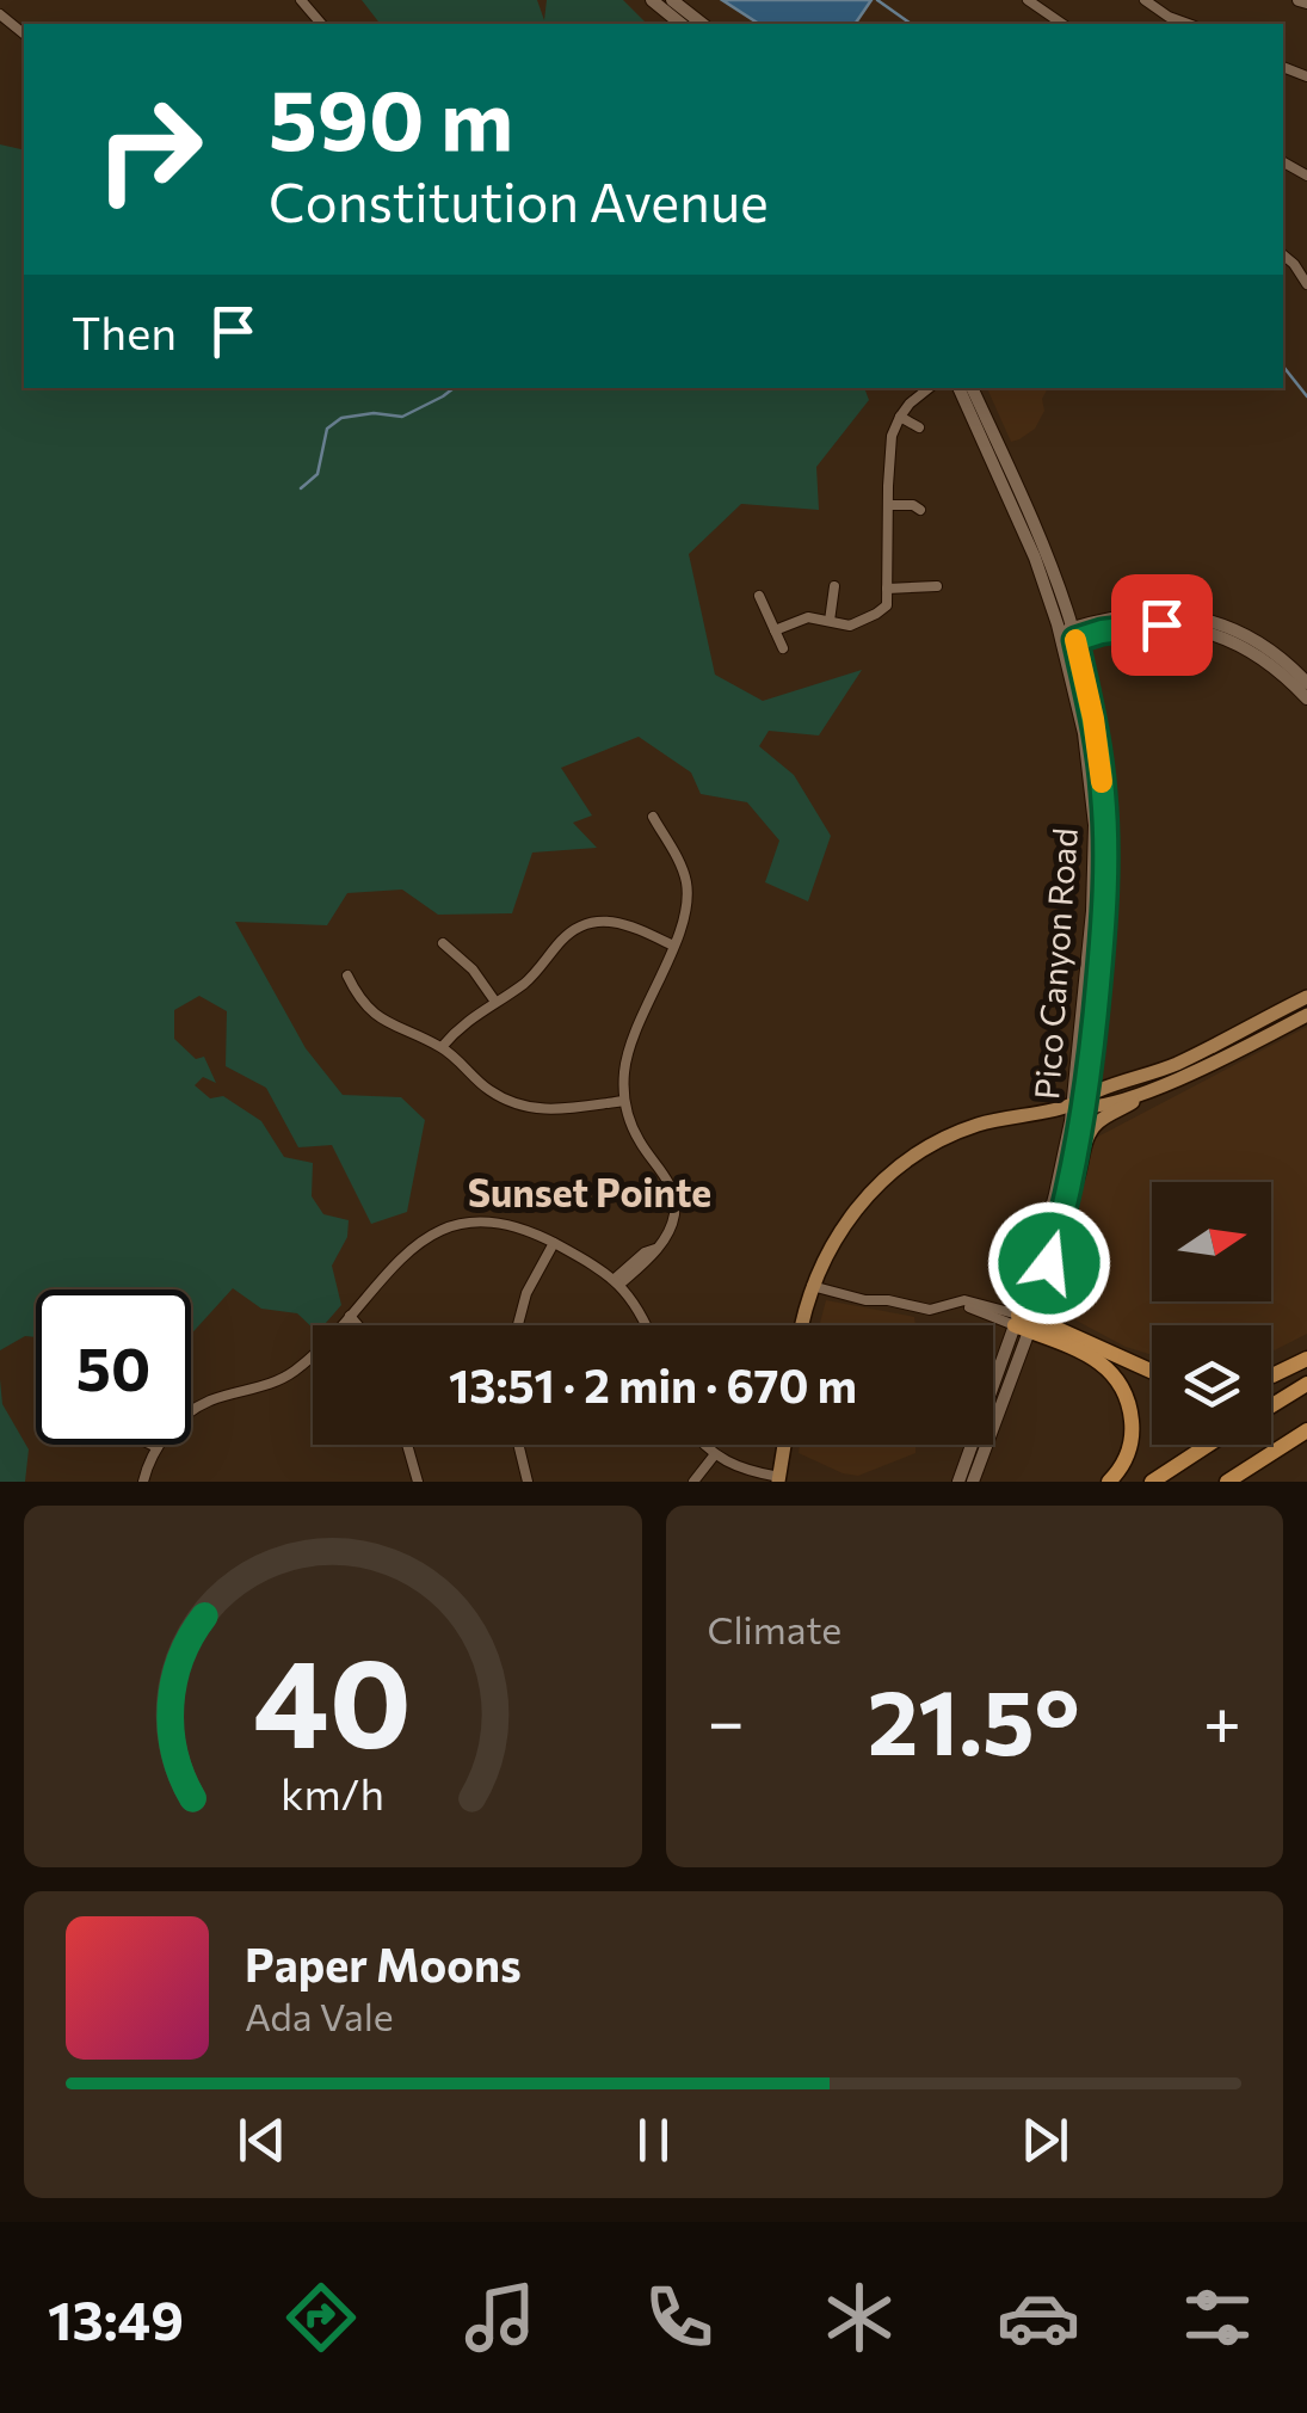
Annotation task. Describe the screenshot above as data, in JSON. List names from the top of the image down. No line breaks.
{"streets":{"main road":["Pico Canyon Road"]},"districts":["Sunset Pointe"],"north":"right","page":{"turn":["590 m","Constitution Avenue"],"then":"Then","limit":"50","trip":"13:51 · 2 min · 670 m","tile":"Climate","heat":["−","21.5°","+"],"song":["Paper Moons","Ada Vale"],"tabs":"13:49","gauge":["40","km/h"]}}
